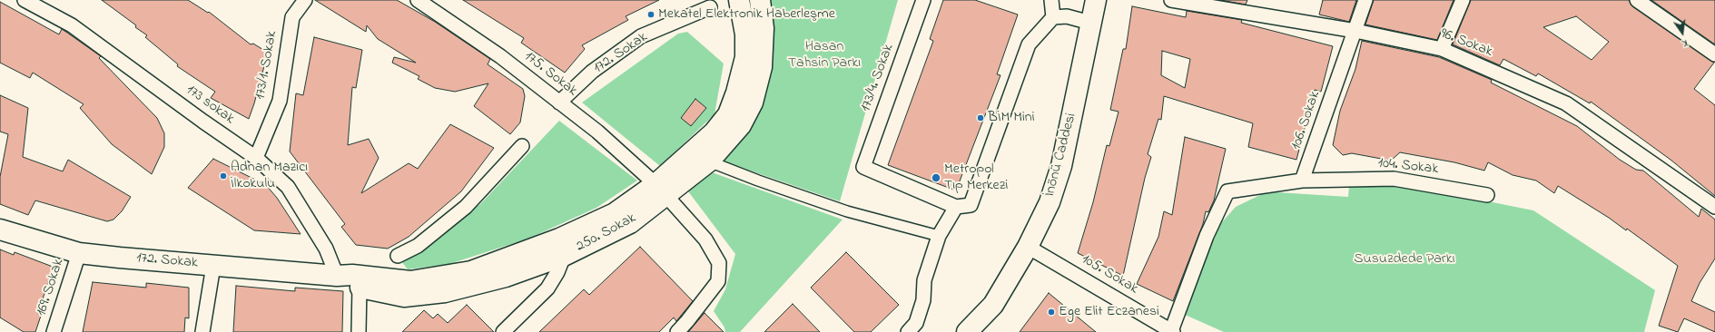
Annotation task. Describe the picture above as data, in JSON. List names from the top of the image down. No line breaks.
{"streets":{"main road":["172. Sokak","İnönü Caddesi","250. Sokak"],"street":["96. Sokak","173/1. Sokak","175. Sokak","173/4. Sokak","173 sokak","106. Sokak","104. Sokak","105. Sokak","169. Sokak"]},"crossings":[["96. Sokak","106. Sokak"],["172. Sokak","175. Sokak"],["172. Sokak","173 sokak"],["172. Sokak","250. Sokak"],["172. Sokak","169. Sokak"],["173/1. Sokak","173 sokak"],["175. Sokak","250. Sokak"],["173 sokak","250. Sokak"],["106. Sokak","104. Sokak"],["İnönü Caddesi","105. Sokak"]],"parks":["Hasan Tahsin Parkı","Susuzdede Parkı"],"places":["Mekatel Elektronik Haberleşme","BİM Mini","Adnan Mazıcı İlkokulu","Metropol Tıp Merkezi","Ege Elit Eczanesi"],"north":"bottom"}
